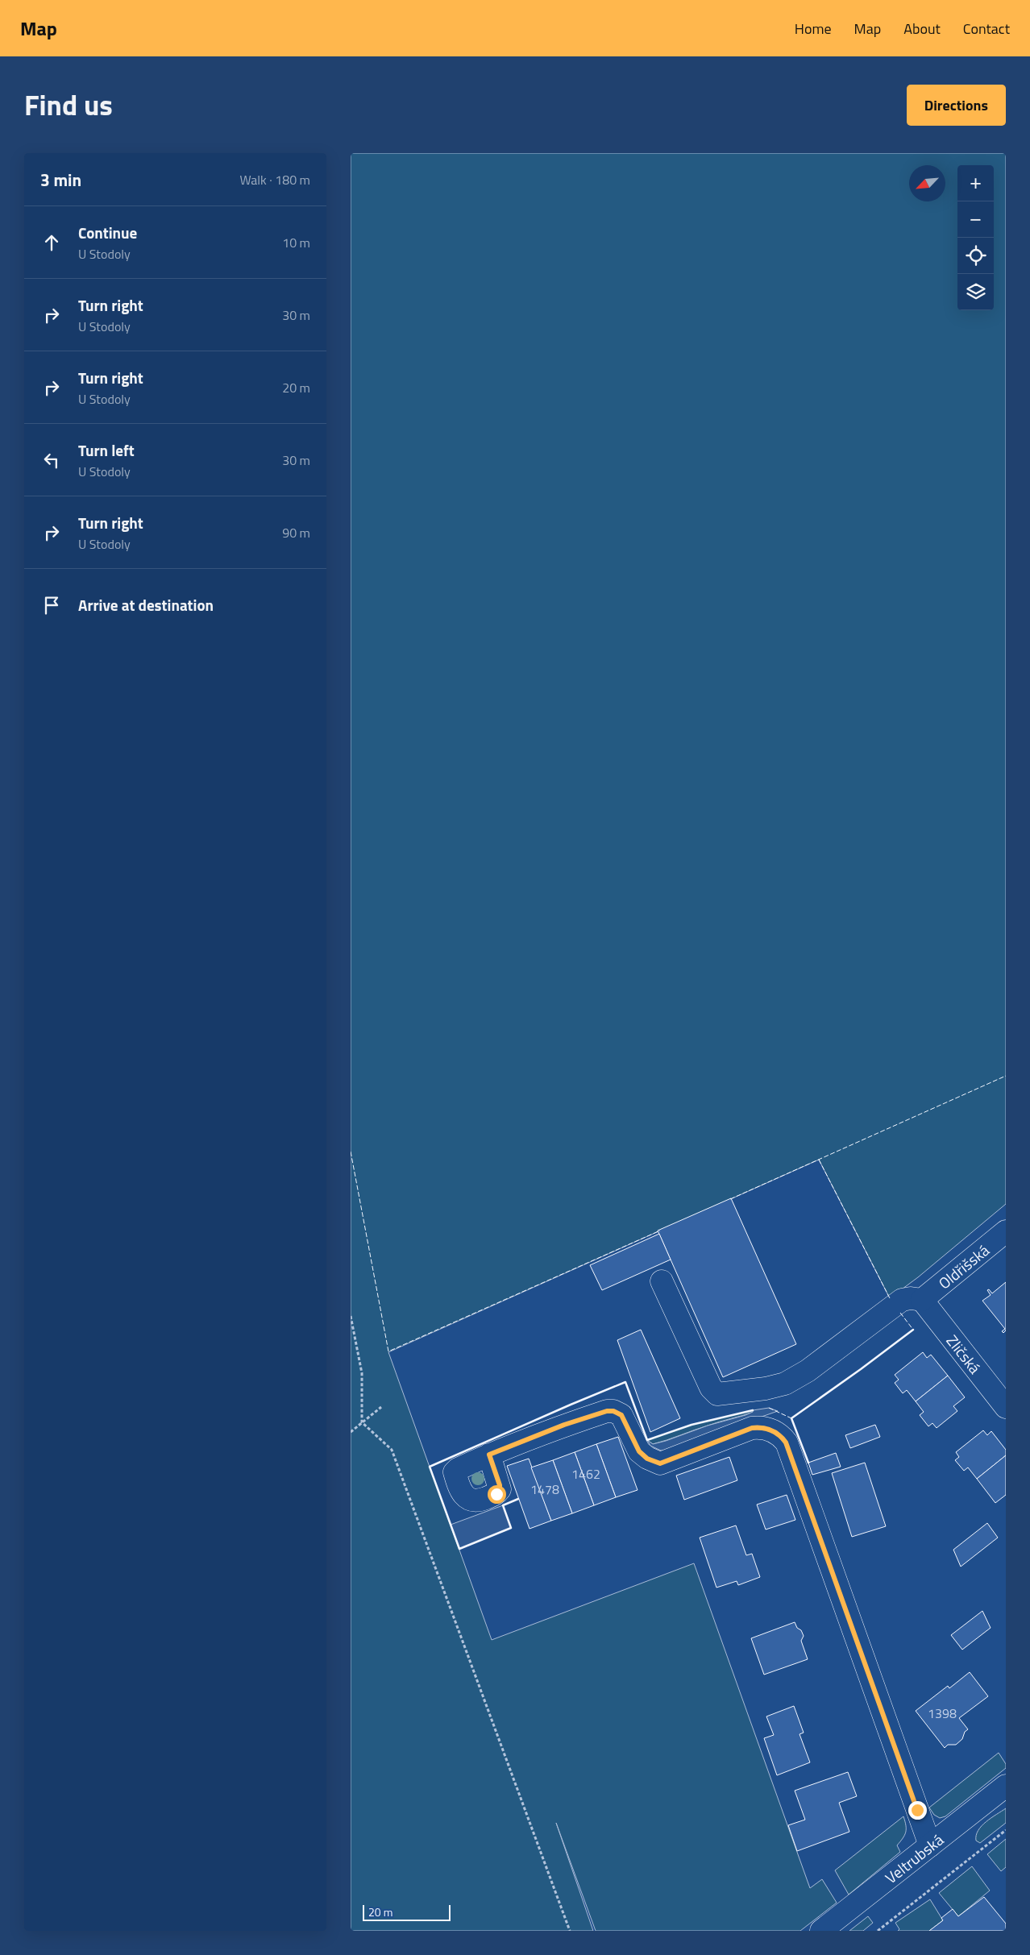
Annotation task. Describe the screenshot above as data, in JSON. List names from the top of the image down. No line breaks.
{"streets":{"street":["Oldřišská","Zličská","Veltrubská"]},"crossings":[["Oldřišská","Zličská"]],"house_numbers":["1462","1478","1398"],"scale_bar":"20 m","north":"bottom left","page":{"header":"Map","nav":["Home","Map","About","Contact"],"title":"Find us","buttons":"Directions","heading":["3 min","Walk · 180 m"],"map_buttons":["+","−"],"list":[["Continue","U Stodoly","10 m"],["Turn right","U Stodoly","30 m"],["Turn right","U Stodoly","20 m"],["Turn left","U Stodoly","30 m"],["Turn right","U Stodoly","90 m"],"Arrive at destination"],"scale":"20 m"}}
